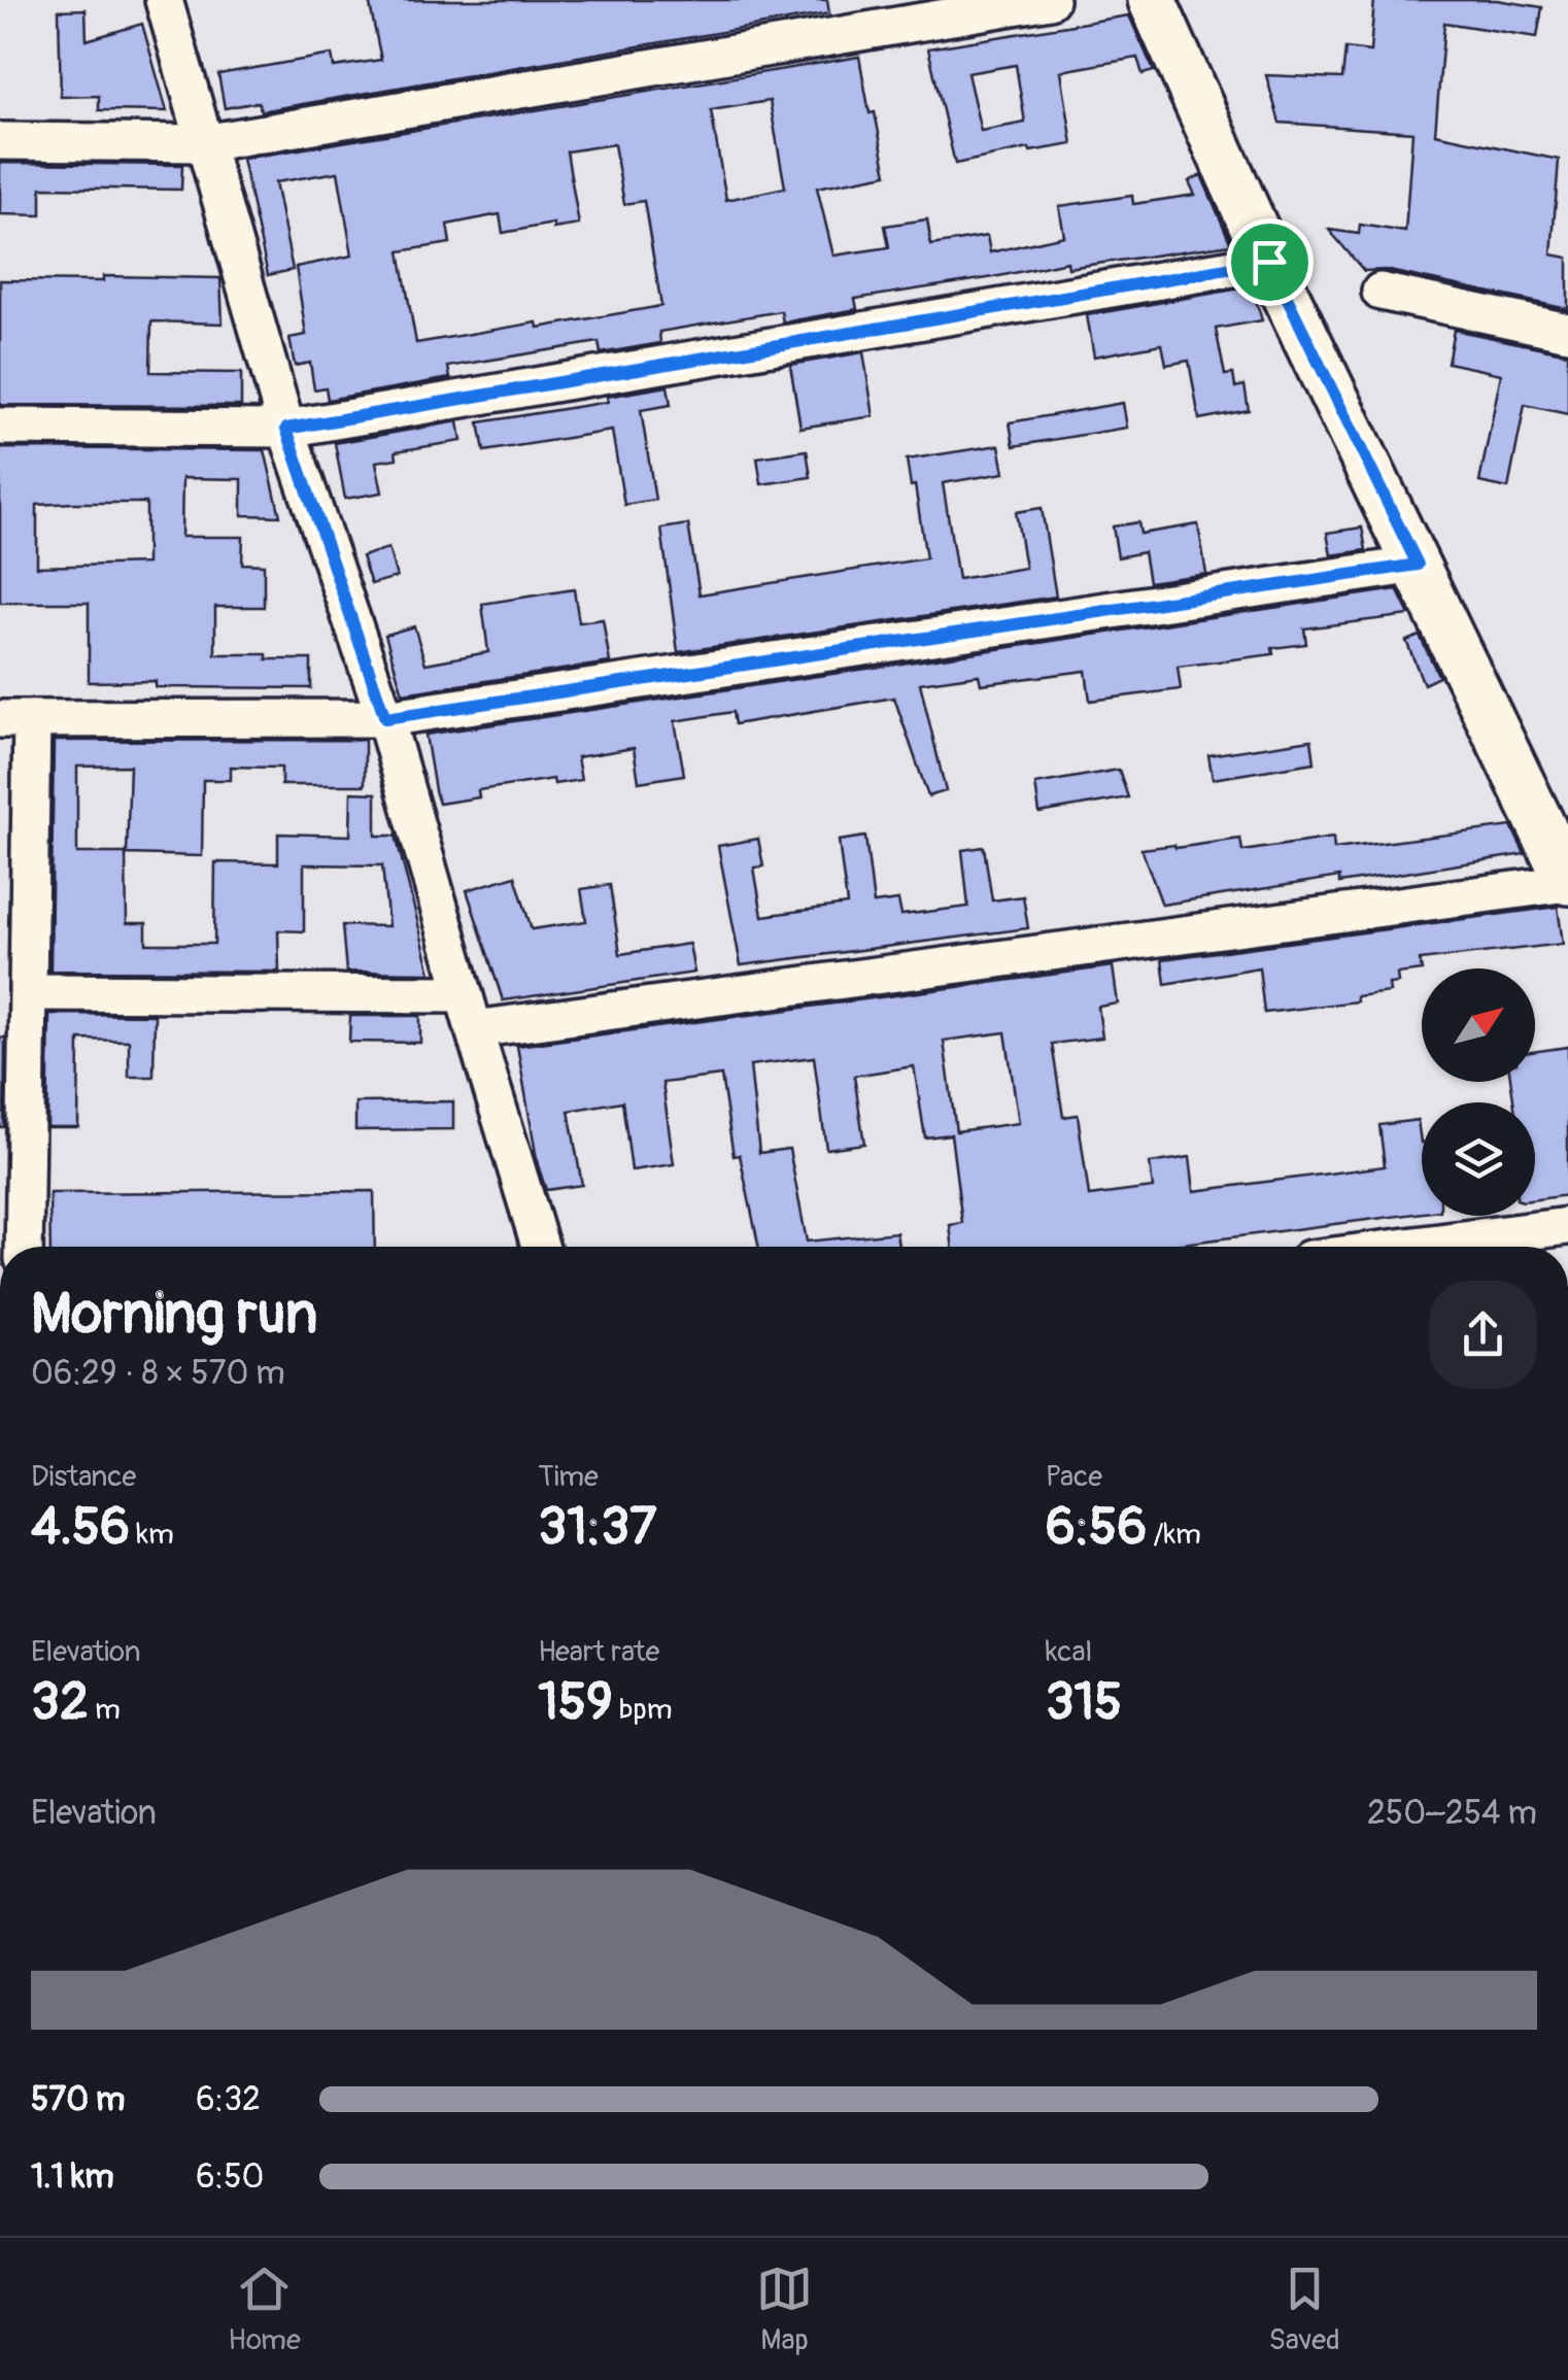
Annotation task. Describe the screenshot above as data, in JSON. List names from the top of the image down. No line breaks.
{"north":"top right","page":{"heading":["Morning run","06:29 · 8 × 570 m"],"stats":[["Distance","4.56 km"],["Time","31:37"],["Pace","6:56 /km"],["Elevation","32 m"],["Heart rate","159 bpm"],["kcal","315"]],"chart":["Elevation","250–254 m"],"list":[{"name":"570 m","note":"6:32"},{"name":"1.1 km","note":"6:50"}],"tabs":["Home","Map","Saved"]}}
